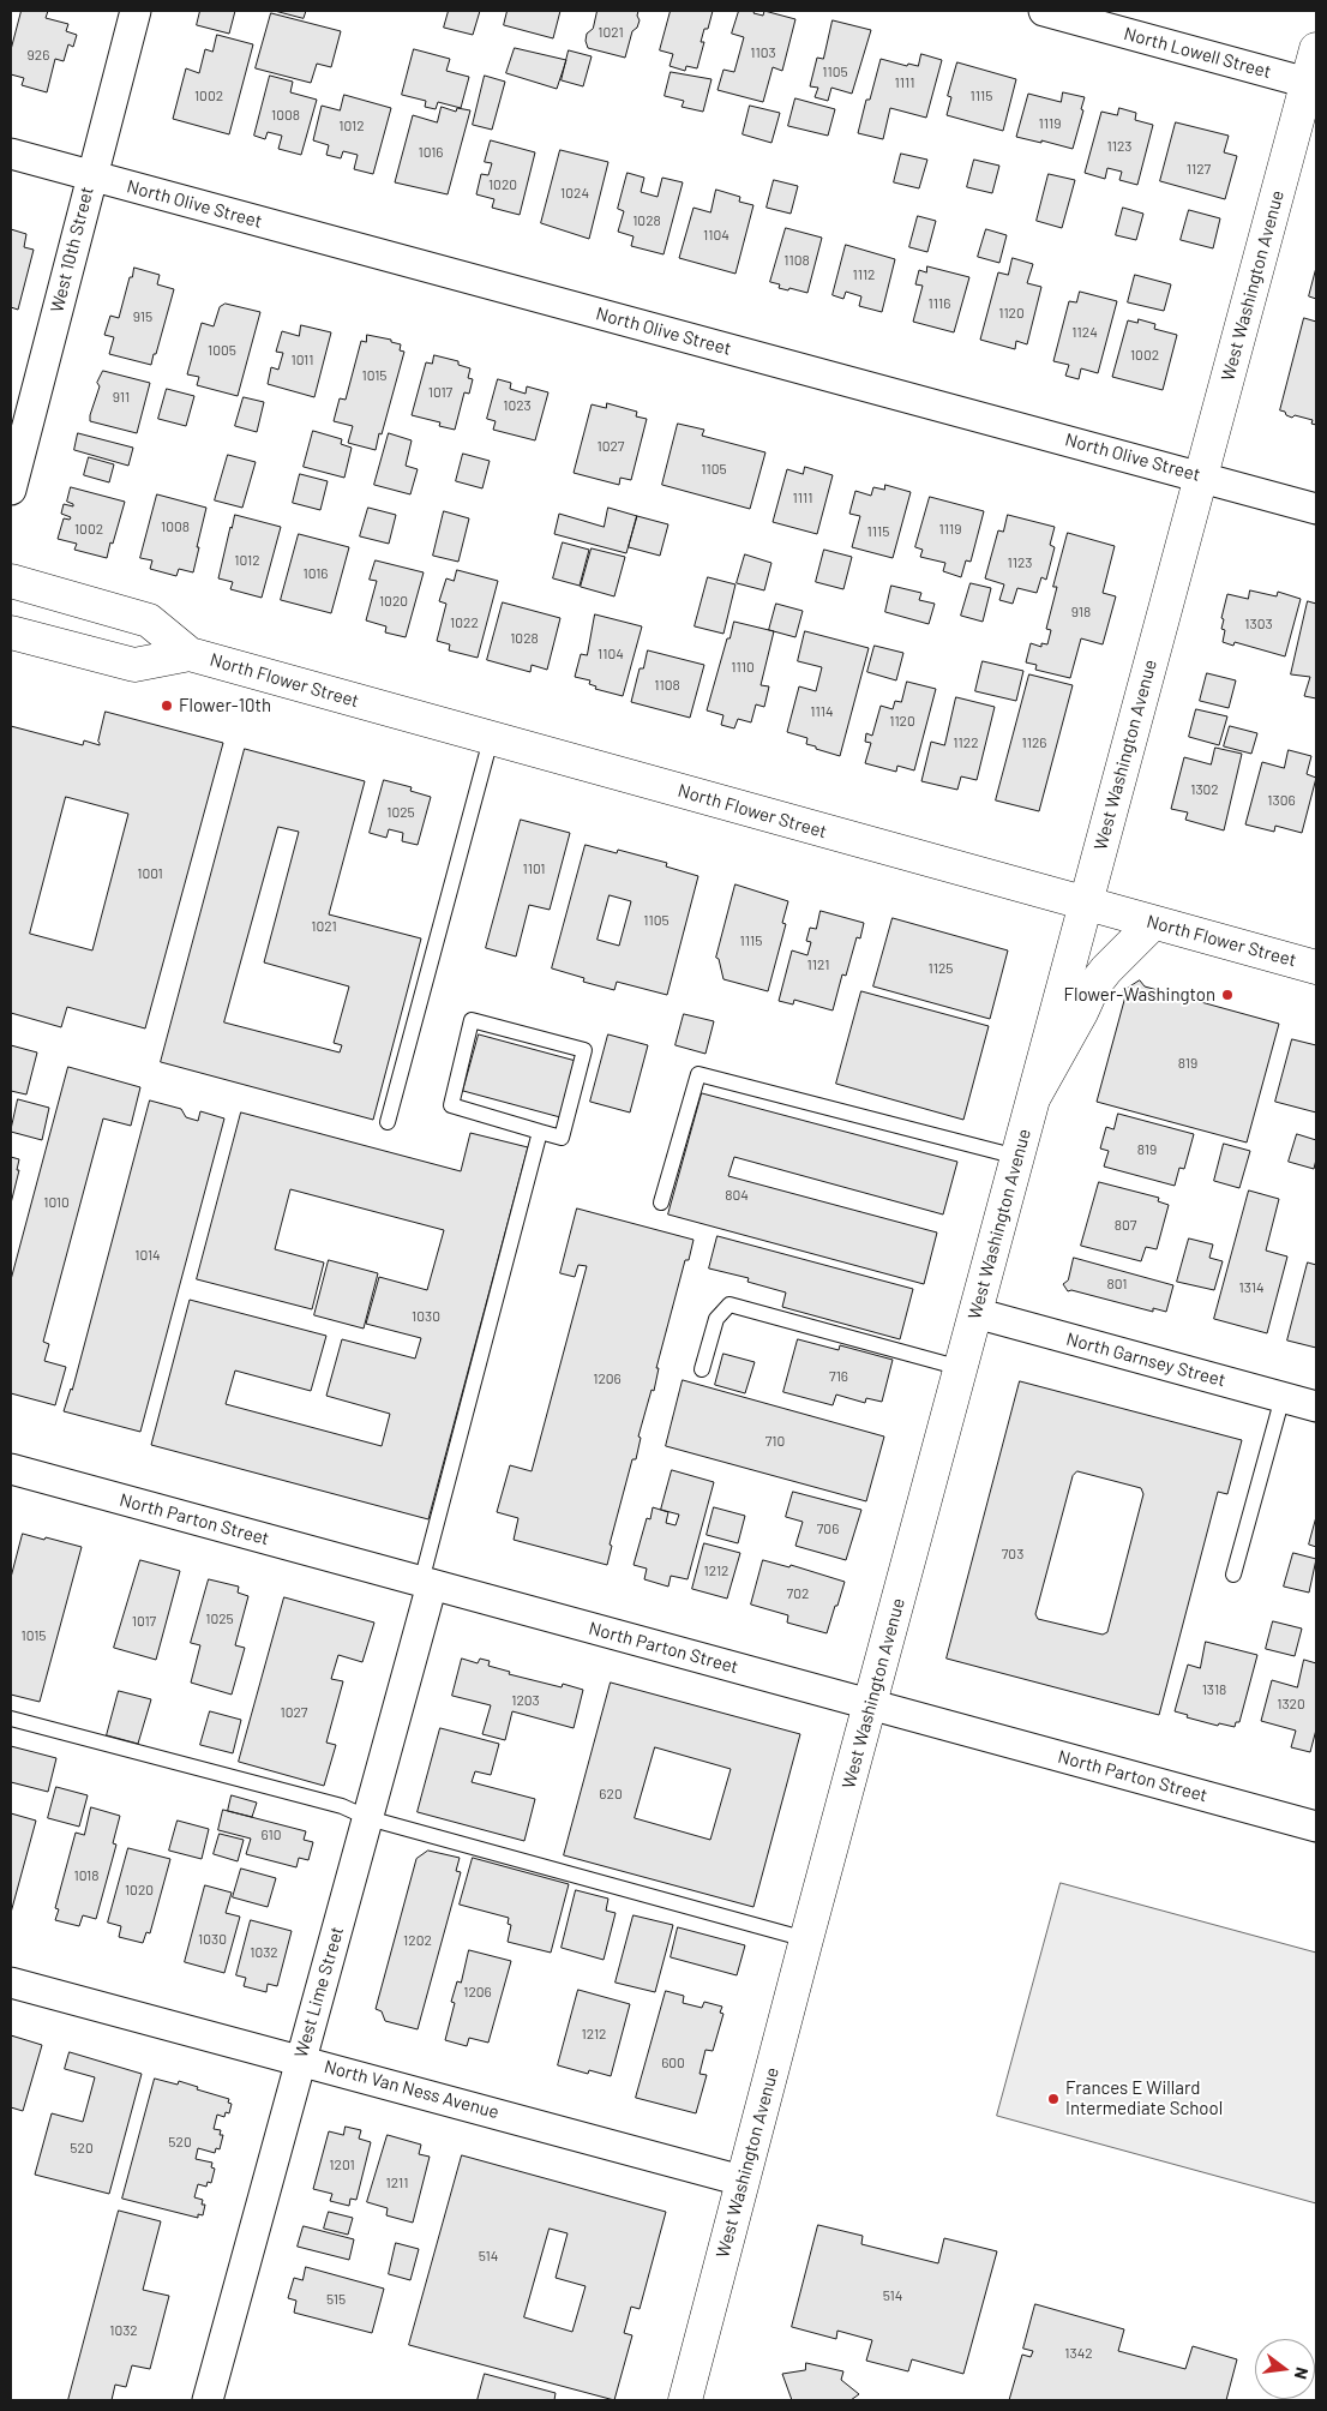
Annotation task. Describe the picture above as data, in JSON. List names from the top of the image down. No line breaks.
{"streets":{"street":["North Lowell Street","North Olive Street","West 10th Street","West Washington Avenue","North Flower Street","North Garnsey Street","North Parton Street","West Lime Street","North Van Ness Avenue"]},"crossings":[["North Lowell Street","West Washington Avenue"],["North Olive Street","West 10th Street"],["North Olive Street","West Washington Avenue"],["West Washington Avenue","North Flower Street"],["West Washington Avenue","North Garnsey Street"],["West Washington Avenue","North Parton Street"],["West Washington Avenue","North Van Ness Avenue"],["North Parton Street","West Lime Street"],["West Lime Street","North Van Ness Avenue"]],"places":["Flower-10th","Flower-Washington","Frances E Willard Intermediate School"],"house_numbers":["1021","1103","926","1105","1111","1002","1115","1008","1119","1012","1123","1016","1127","1020","1024","1028","1104","1108","1112","1116","1120","915","1124","1005","1002","1011","1015","1017","911","1023","1027","1105","1111","1008","1002","1119","1115","1012","1123","1016","1020","918","1022","1303","1028","1104","1110","1108","1114","1120","1122","1126","1302","1306","1025","1101","1001","1105","1021","1115","1121","1125","819","819","804","1010","807","1014","801","1314","1030","716","1206","710","706","703","1212","702","1025","1017","1015","1318","1203","1320","1027","620","610","1018","1020","1030","1202","1032","1206","1212","600","520","520","1201","1211","514","514","515","1032","1342"],"north":"right"}
